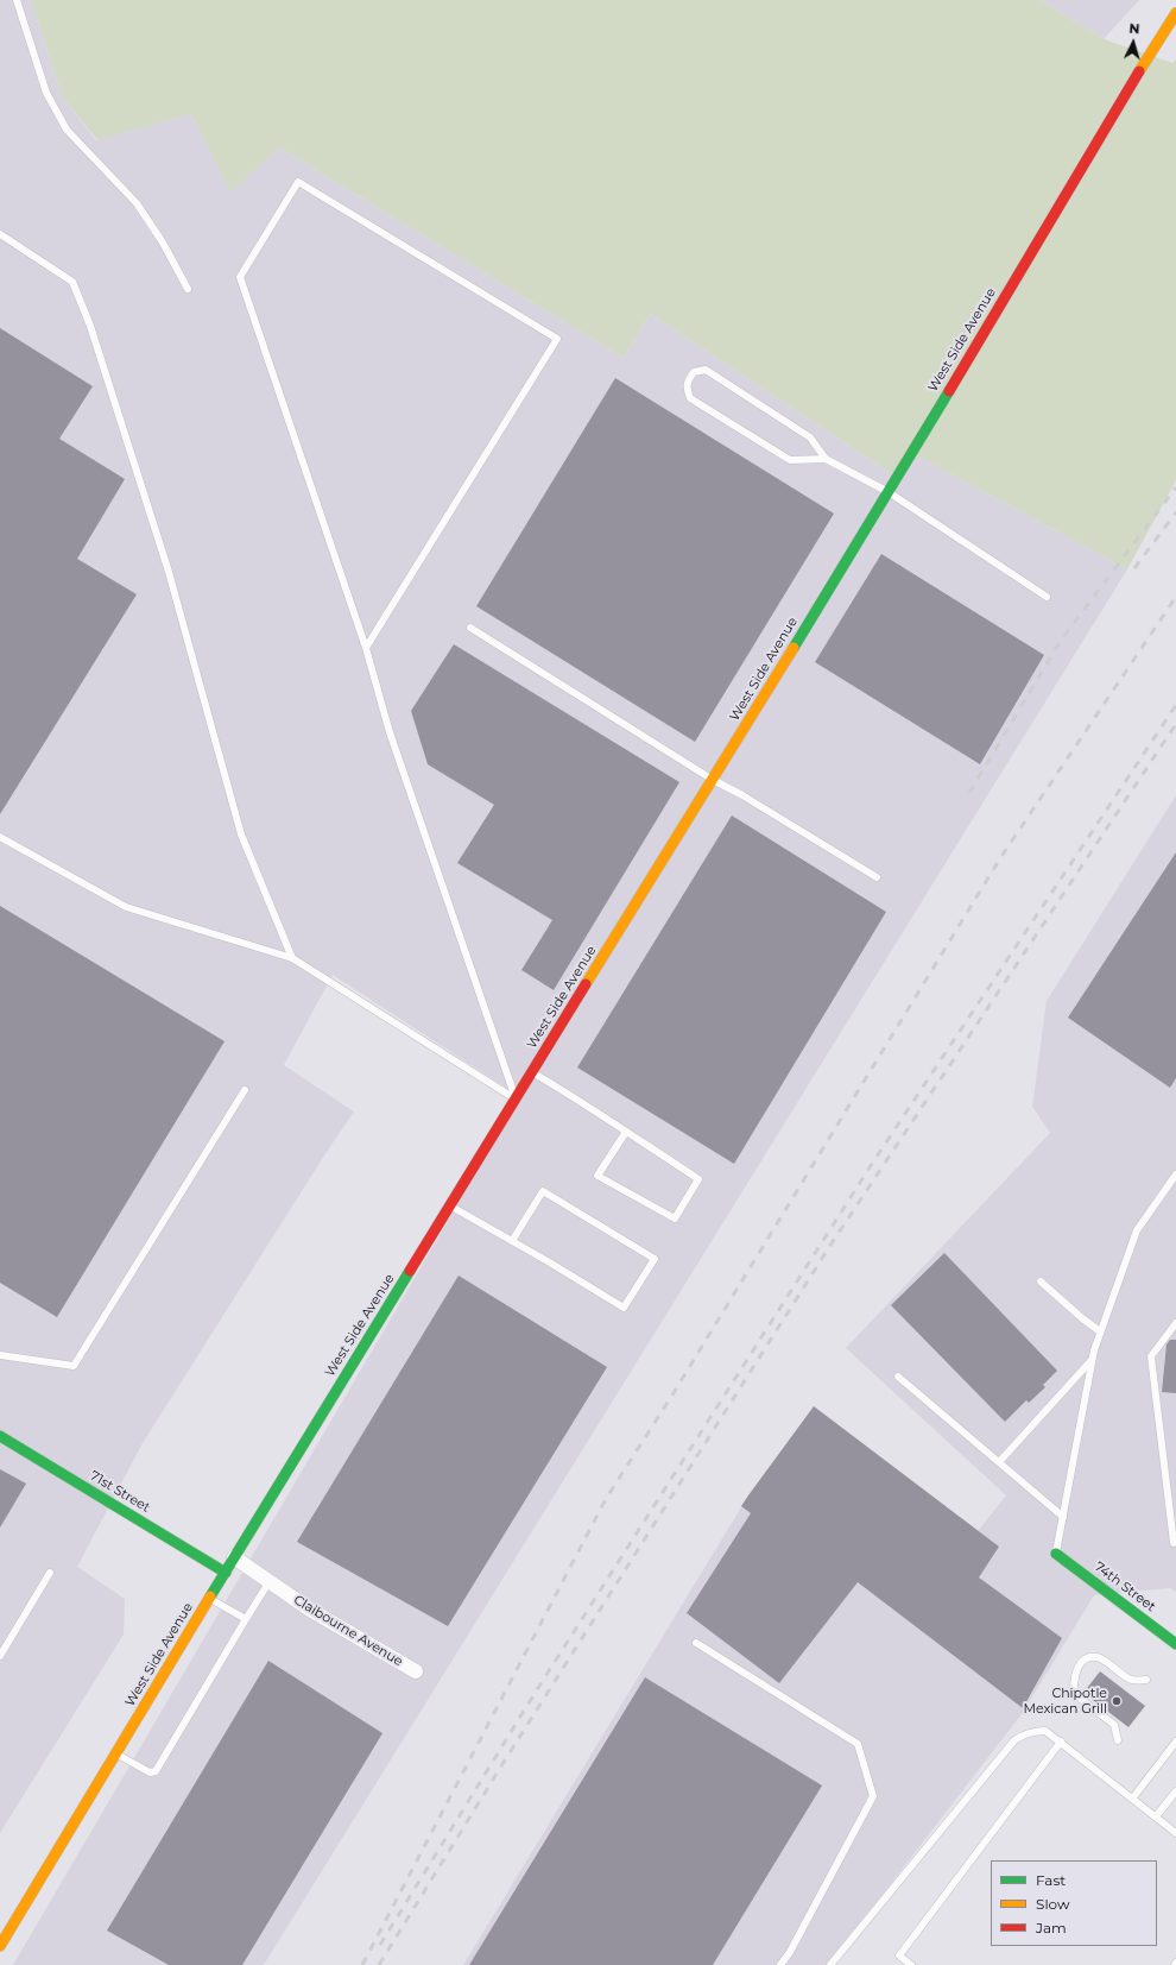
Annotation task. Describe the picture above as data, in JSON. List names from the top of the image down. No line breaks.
{"streets":{"street":["West Side Avenue","71st Street","74th Street","Claibourne Avenue"]},"crossings":[["West Side Avenue","71st Street"],["West Side Avenue","Claibourne Avenue"]],"places":["Chipotle Mexican Grill"],"legend":["Fast","Slow","Jam"],"north":"top"}
